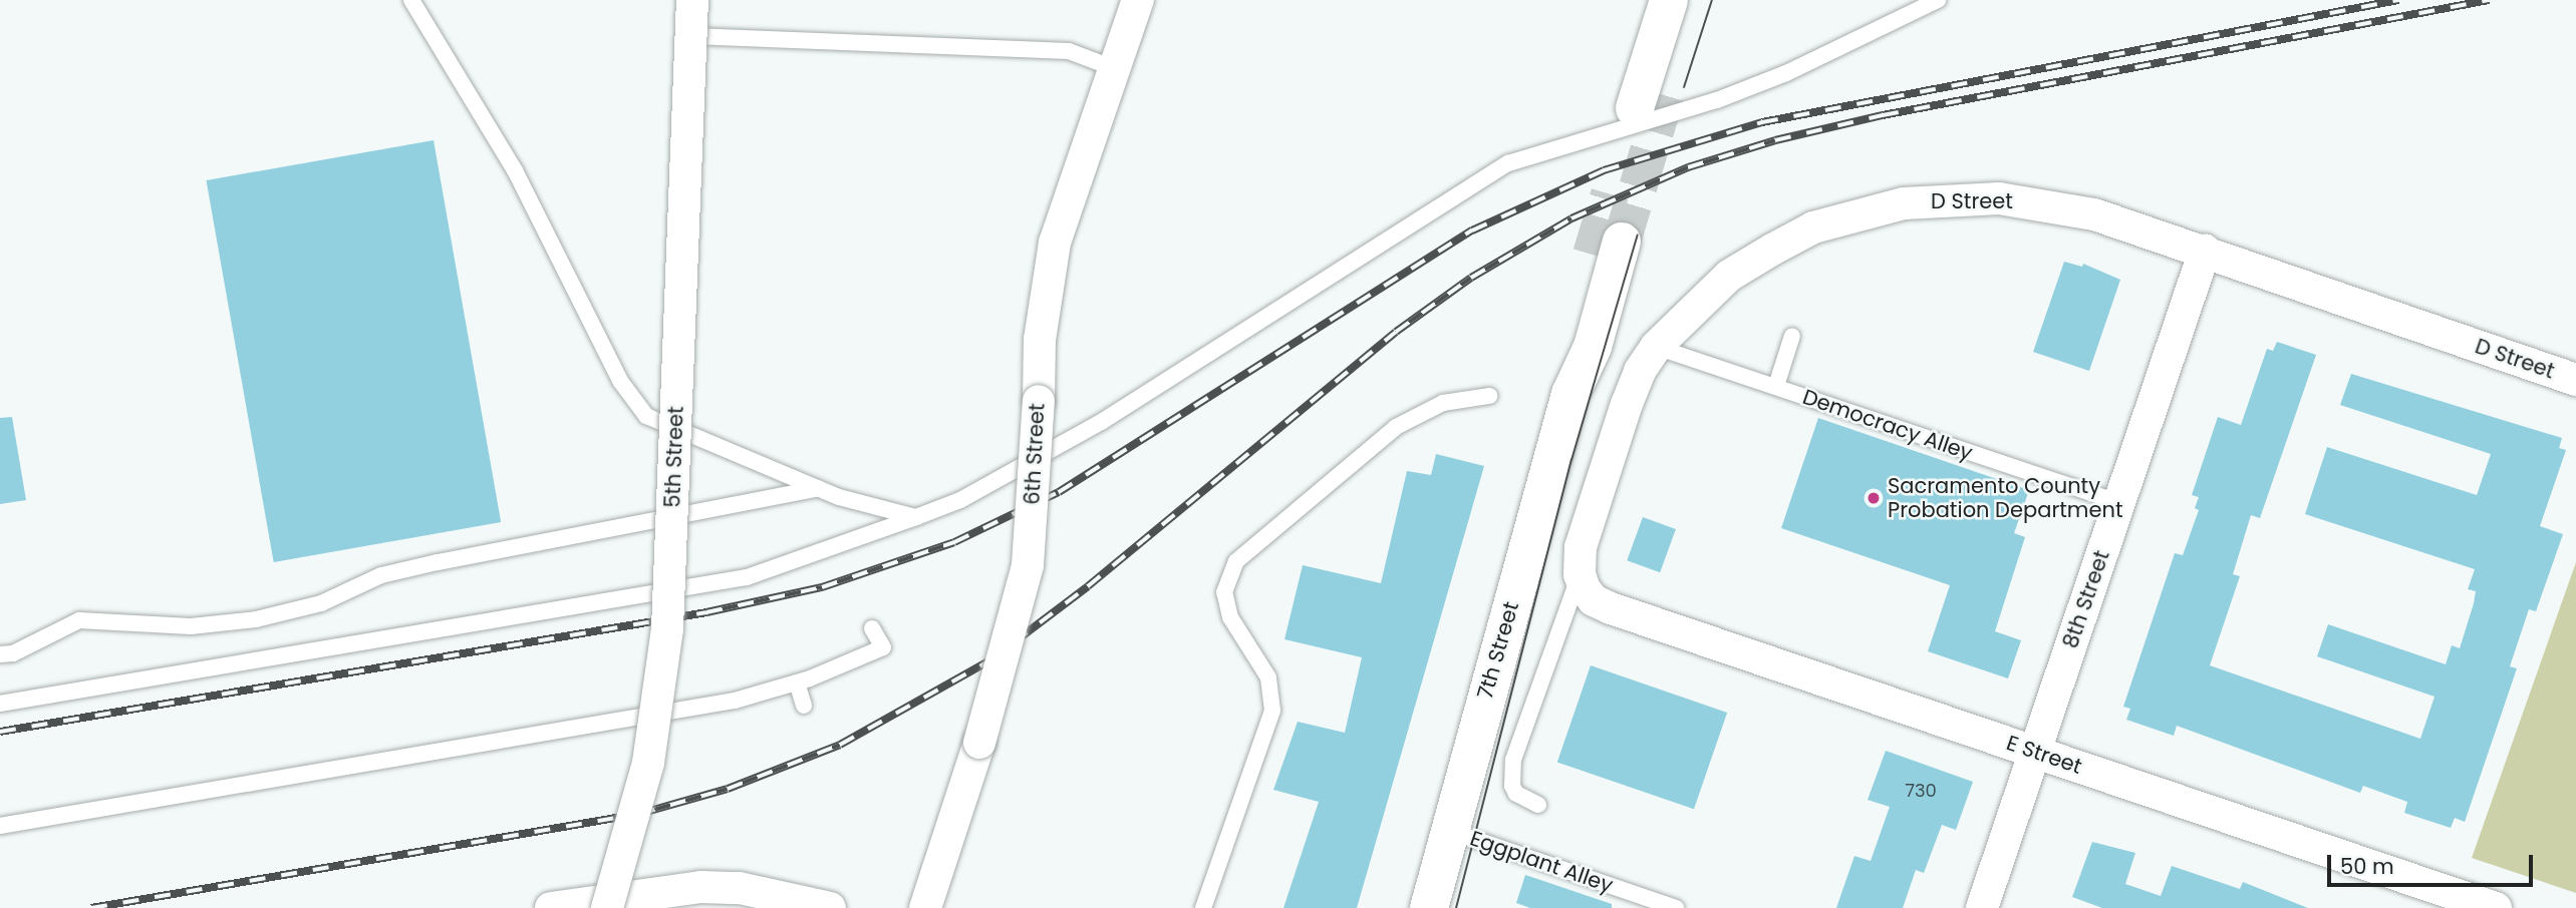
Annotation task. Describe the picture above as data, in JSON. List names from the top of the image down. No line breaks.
{"streets":{"main road":["7th Street"],"street":["D Street","6th Street","5th Street","8th Street","E Street"],"lane":["Democracy Alley","Eggplant Alley"]},"crossings":[["D Street","Democracy Alley"],["D Street","8th Street"],["D Street","E Street"],["Democracy Alley","8th Street"],["8th Street","E Street"],["7th Street","Eggplant Alley"]],"places":["Sacramento County Probation Department"],"house_numbers":["730"],"scale_bar":"50 m"}
